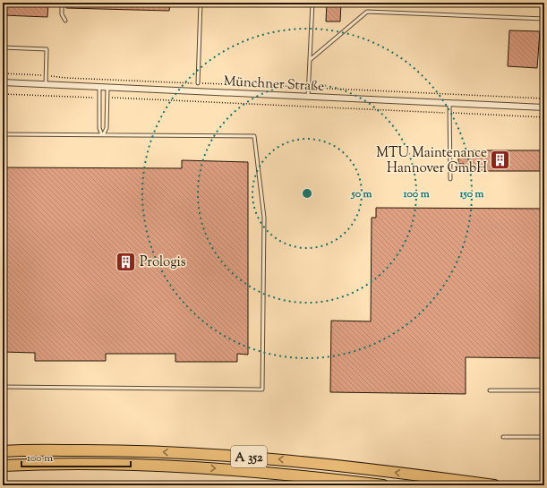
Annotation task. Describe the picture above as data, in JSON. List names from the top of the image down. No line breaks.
{"streets":{"highway":["A 352"],"street":["Münchner Straße"]},"places":{"building":["MTU Maintenance Hannover GmbH","Prologis"]},"scale_bar":"100 m","rings":["50 m","100 m","150 m"]}
